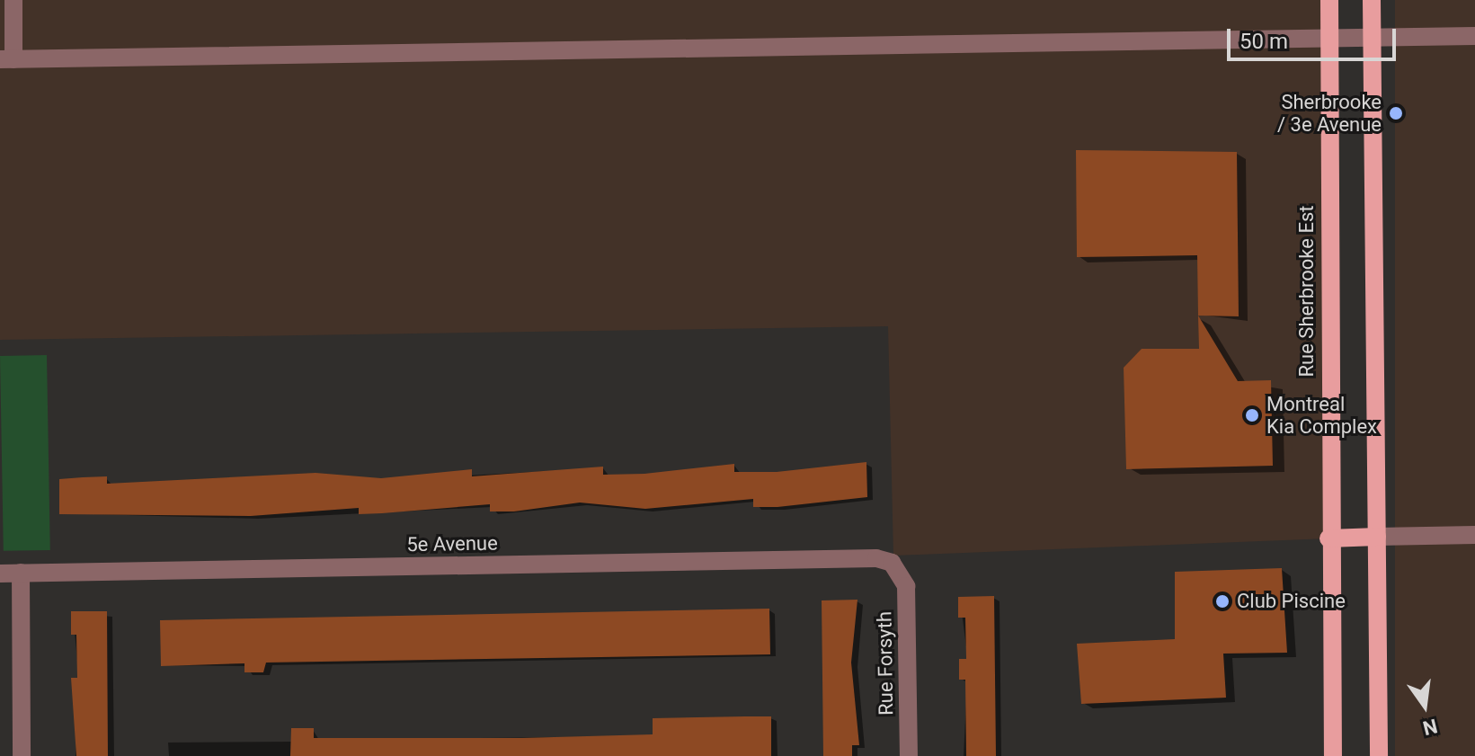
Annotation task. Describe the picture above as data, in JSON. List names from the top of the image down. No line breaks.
{"streets":{"main road":["Rue Sherbrooke Est"],"street":["5e Avenue","Rue Forsyth"]},"crossings":[["5e Avenue","Rue Forsyth"]],"places":["Sherbrooke / 3e Avenue","Montreal Kia Complex","Club Piscine"],"scale_bar":"50 m","north":"bottom"}
